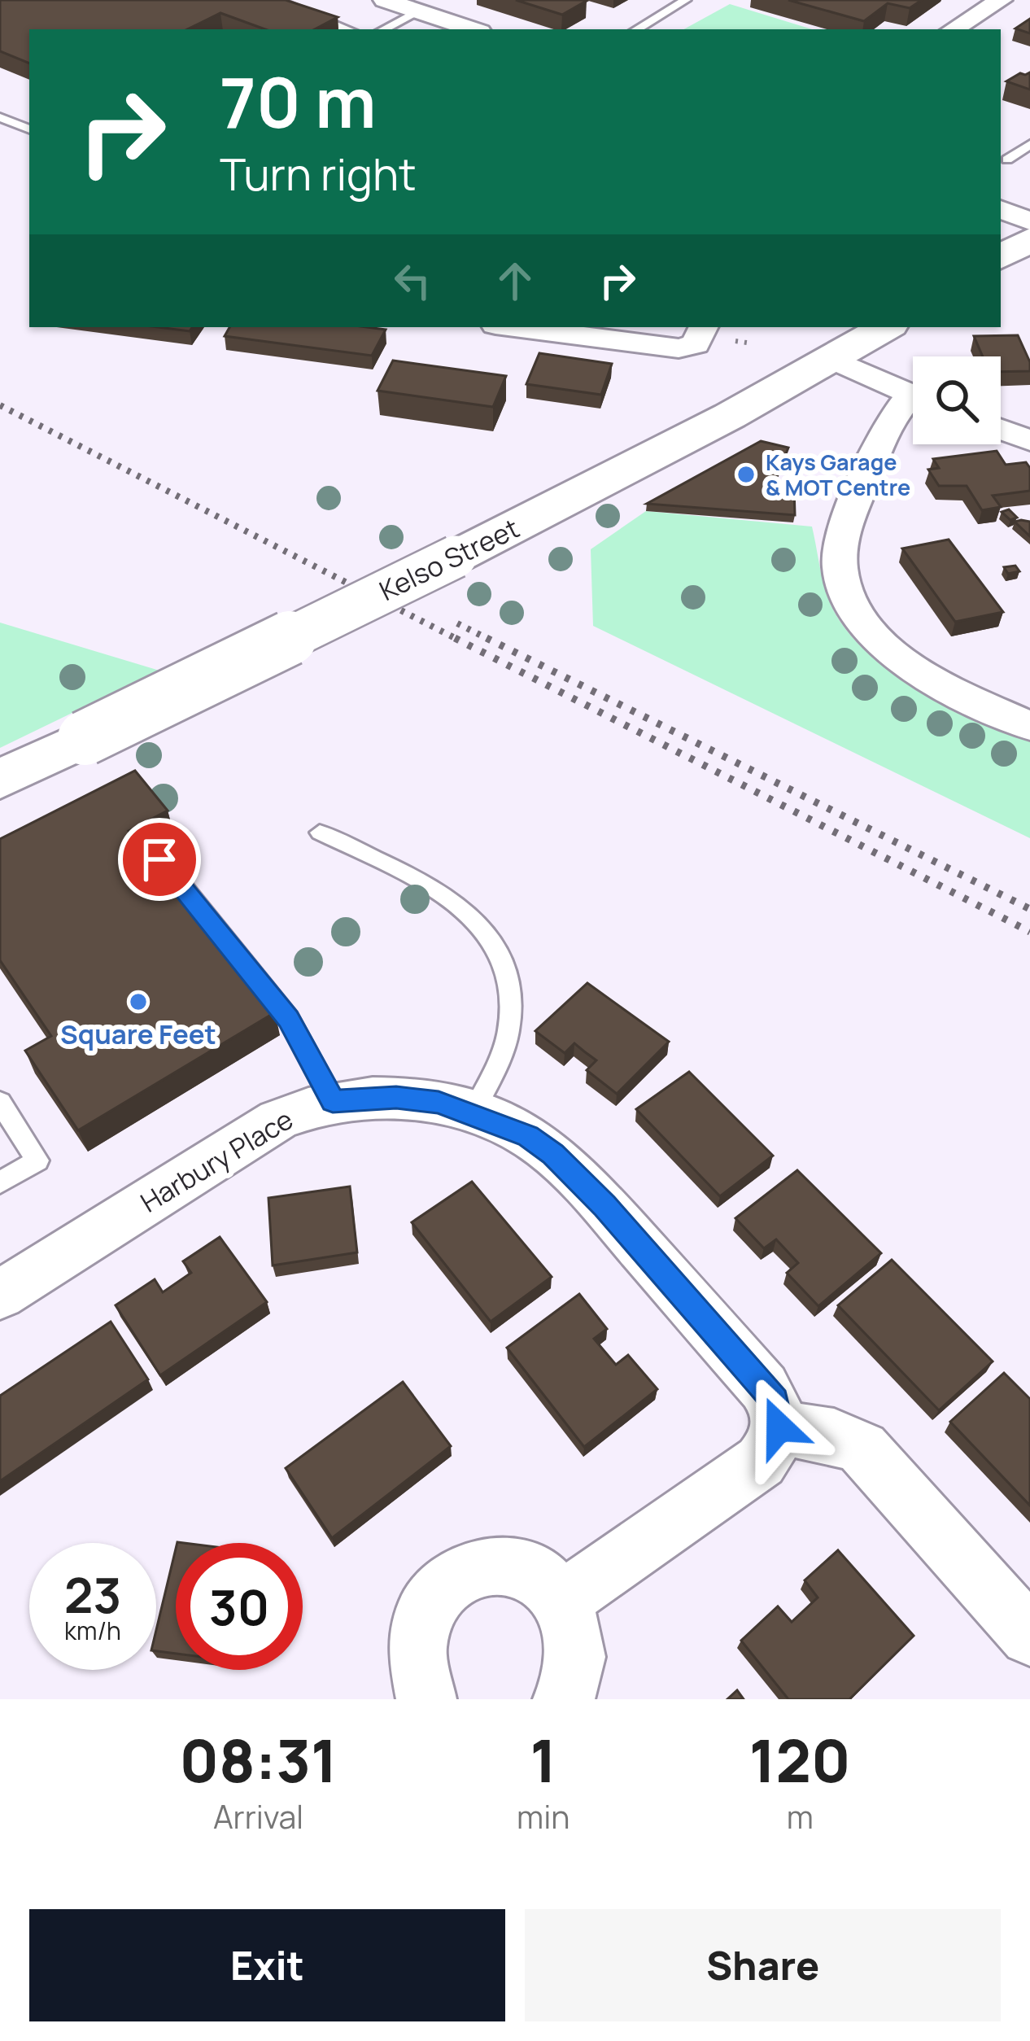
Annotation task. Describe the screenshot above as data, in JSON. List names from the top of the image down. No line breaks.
{"streets":{"street":["Kelso Street","Harbury Place"]},"places":["Kays Garage & MOT Centre","Square Feet"],"page":{"turn":["70 m","Turn right"],"speed":"23 km/h","limit":"30","eta":["08:31","Arrival","1","min","120","m"],"buttons":["Exit","Share"]}}
